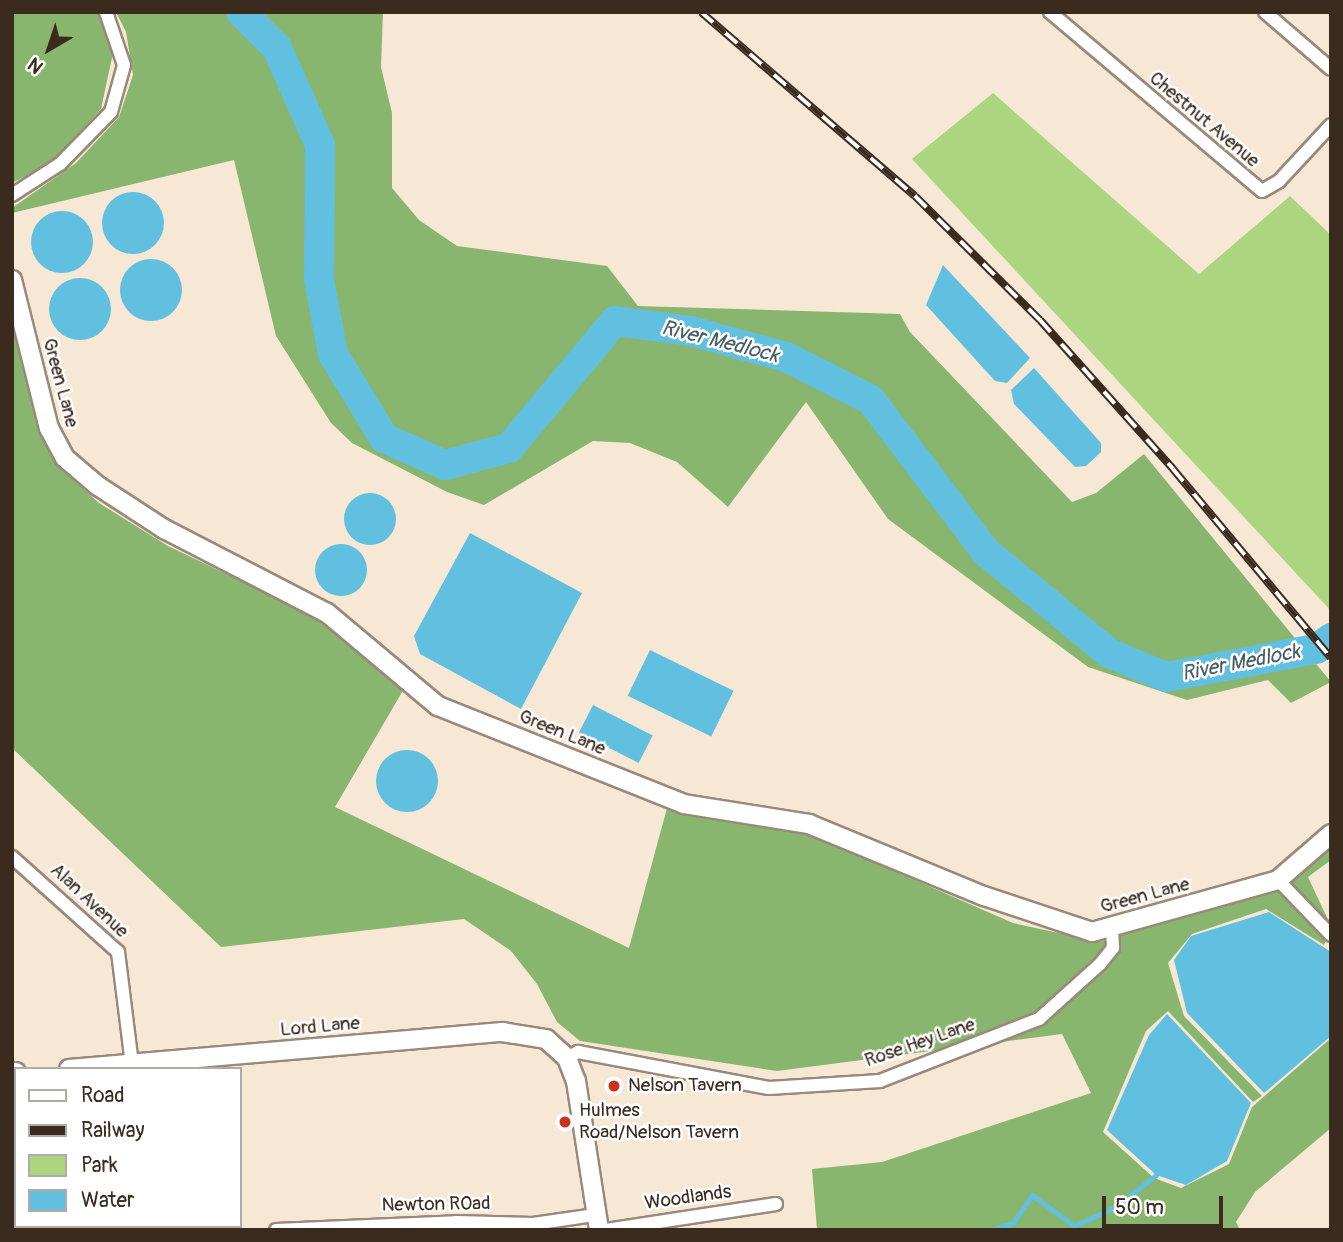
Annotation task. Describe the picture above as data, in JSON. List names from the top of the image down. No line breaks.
{"streets":{"street":["Chestnut Avenue","Green Lane","Alan Avenue","Lord Lane","Rose Hey Lane","Woodlands","Newton ROad"]},"crossings":[["Green Lane","Rose Hey Lane"],["Alan Avenue","Lord Lane"],["Lord Lane","Rose Hey Lane"]],"water":["River Medlock"],"places":["Nelson Tavern","Hulmes Road/Nelson Tavern"],"legend":["Road","Railway","Park","Water"],"scale_bar":"50 m","north":"bottom left"}
